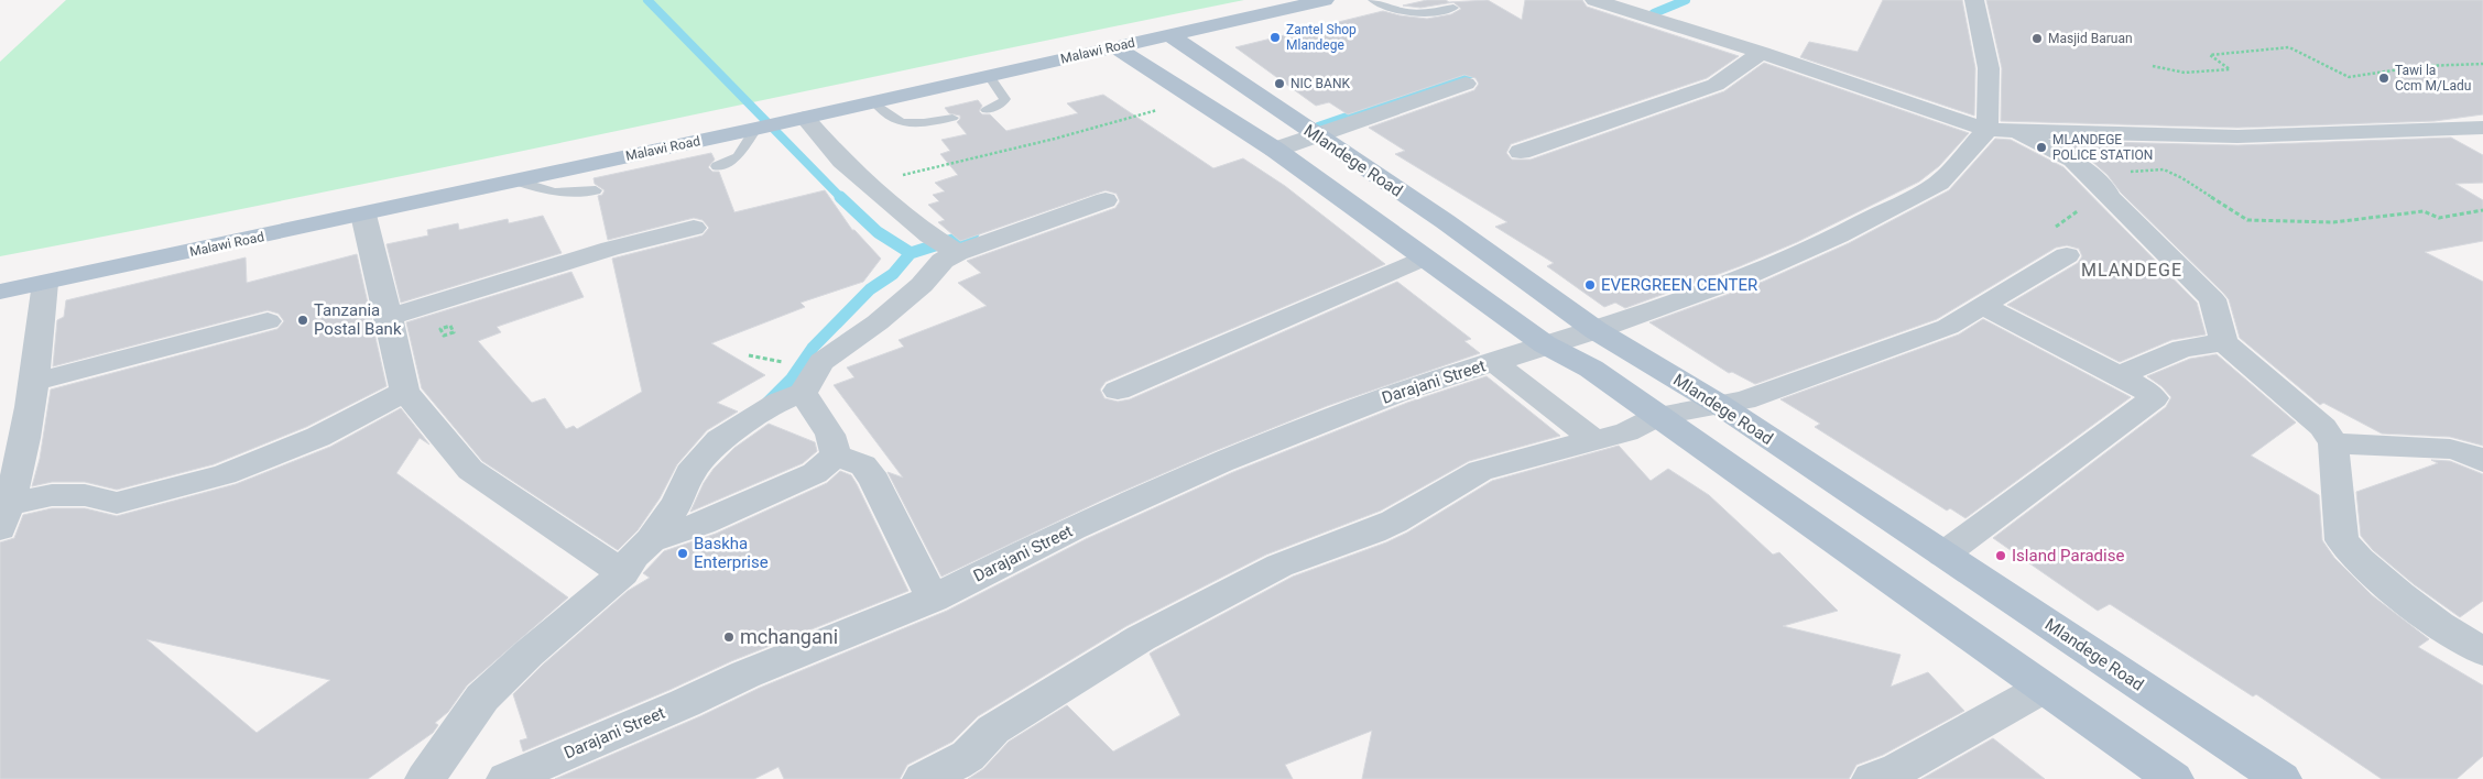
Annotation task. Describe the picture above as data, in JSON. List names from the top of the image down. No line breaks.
{"streets":{"main road":["Malawi Road","Mlandege Road"],"street":["Darajani Street"]},"crossings":[["Malawi Road","Mlandege Road"],["Mlandege Road","Darajani Street"]],"districts":["MLANDEGE"],"places":["Zantel Shop Mlandege","Masjid Baruan","Tawi la Ccm M/Ladu","NIC BANK","MLANDEGE POLICE STATION","EVERGREEN CENTER","Tanzania Postal Bank","Baskha Enterprise","Island Paradise","mchangani"]}
